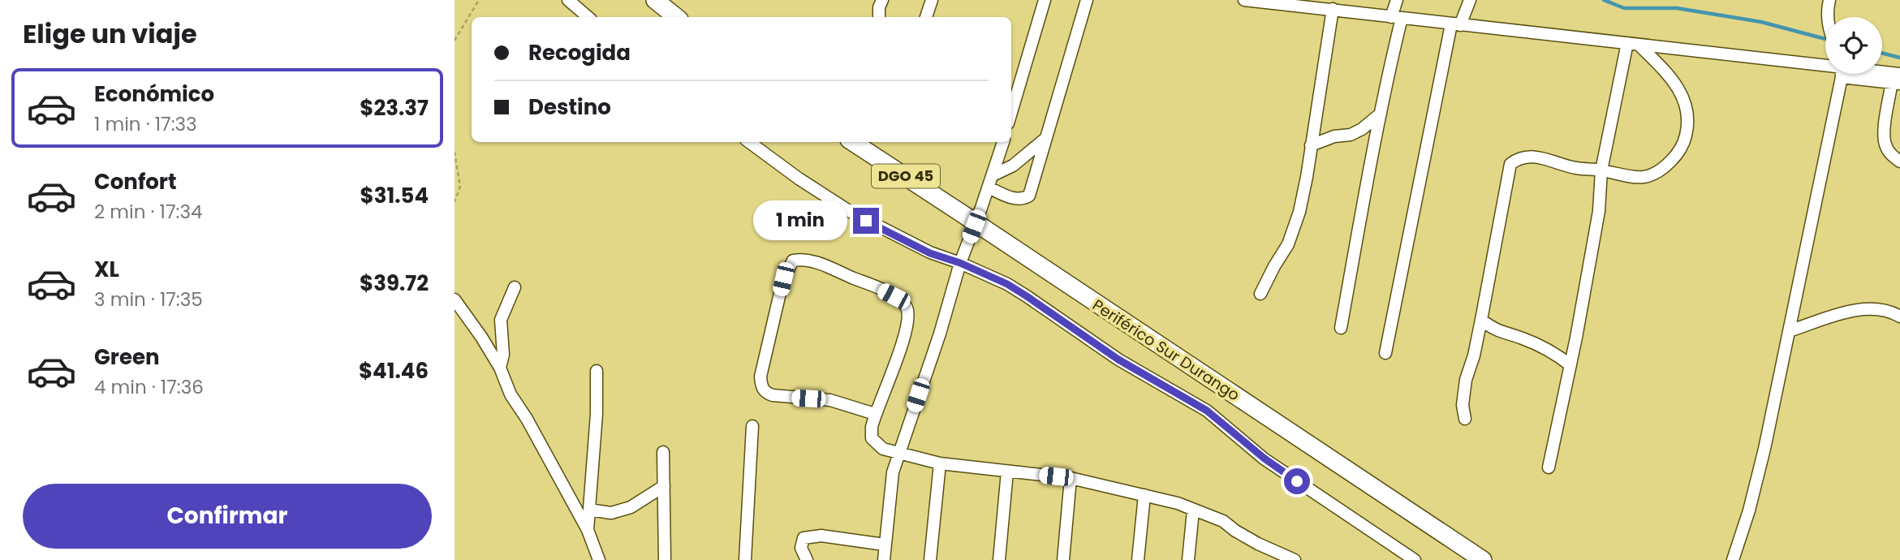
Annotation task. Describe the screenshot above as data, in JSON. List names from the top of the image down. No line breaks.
{"streets":{"highway":["DGO 45","Periférico Sur Durango"]},"page":{"heading":"Elige un viaje","banner":["Recogida","Destino"],"list":[{"name":"Económico","note":"1 min · 17:33","value":"$23.37"},{"name":"Confort","note":"2 min · 17:34","value":"$31.54"},{"name":"XL","note":"3 min · 17:35","value":"$39.72"},{"name":"Green","note":"4 min · 17:36","value":"$41.46"}],"bubble":"1 min","buttons":"Confirmar"}}
